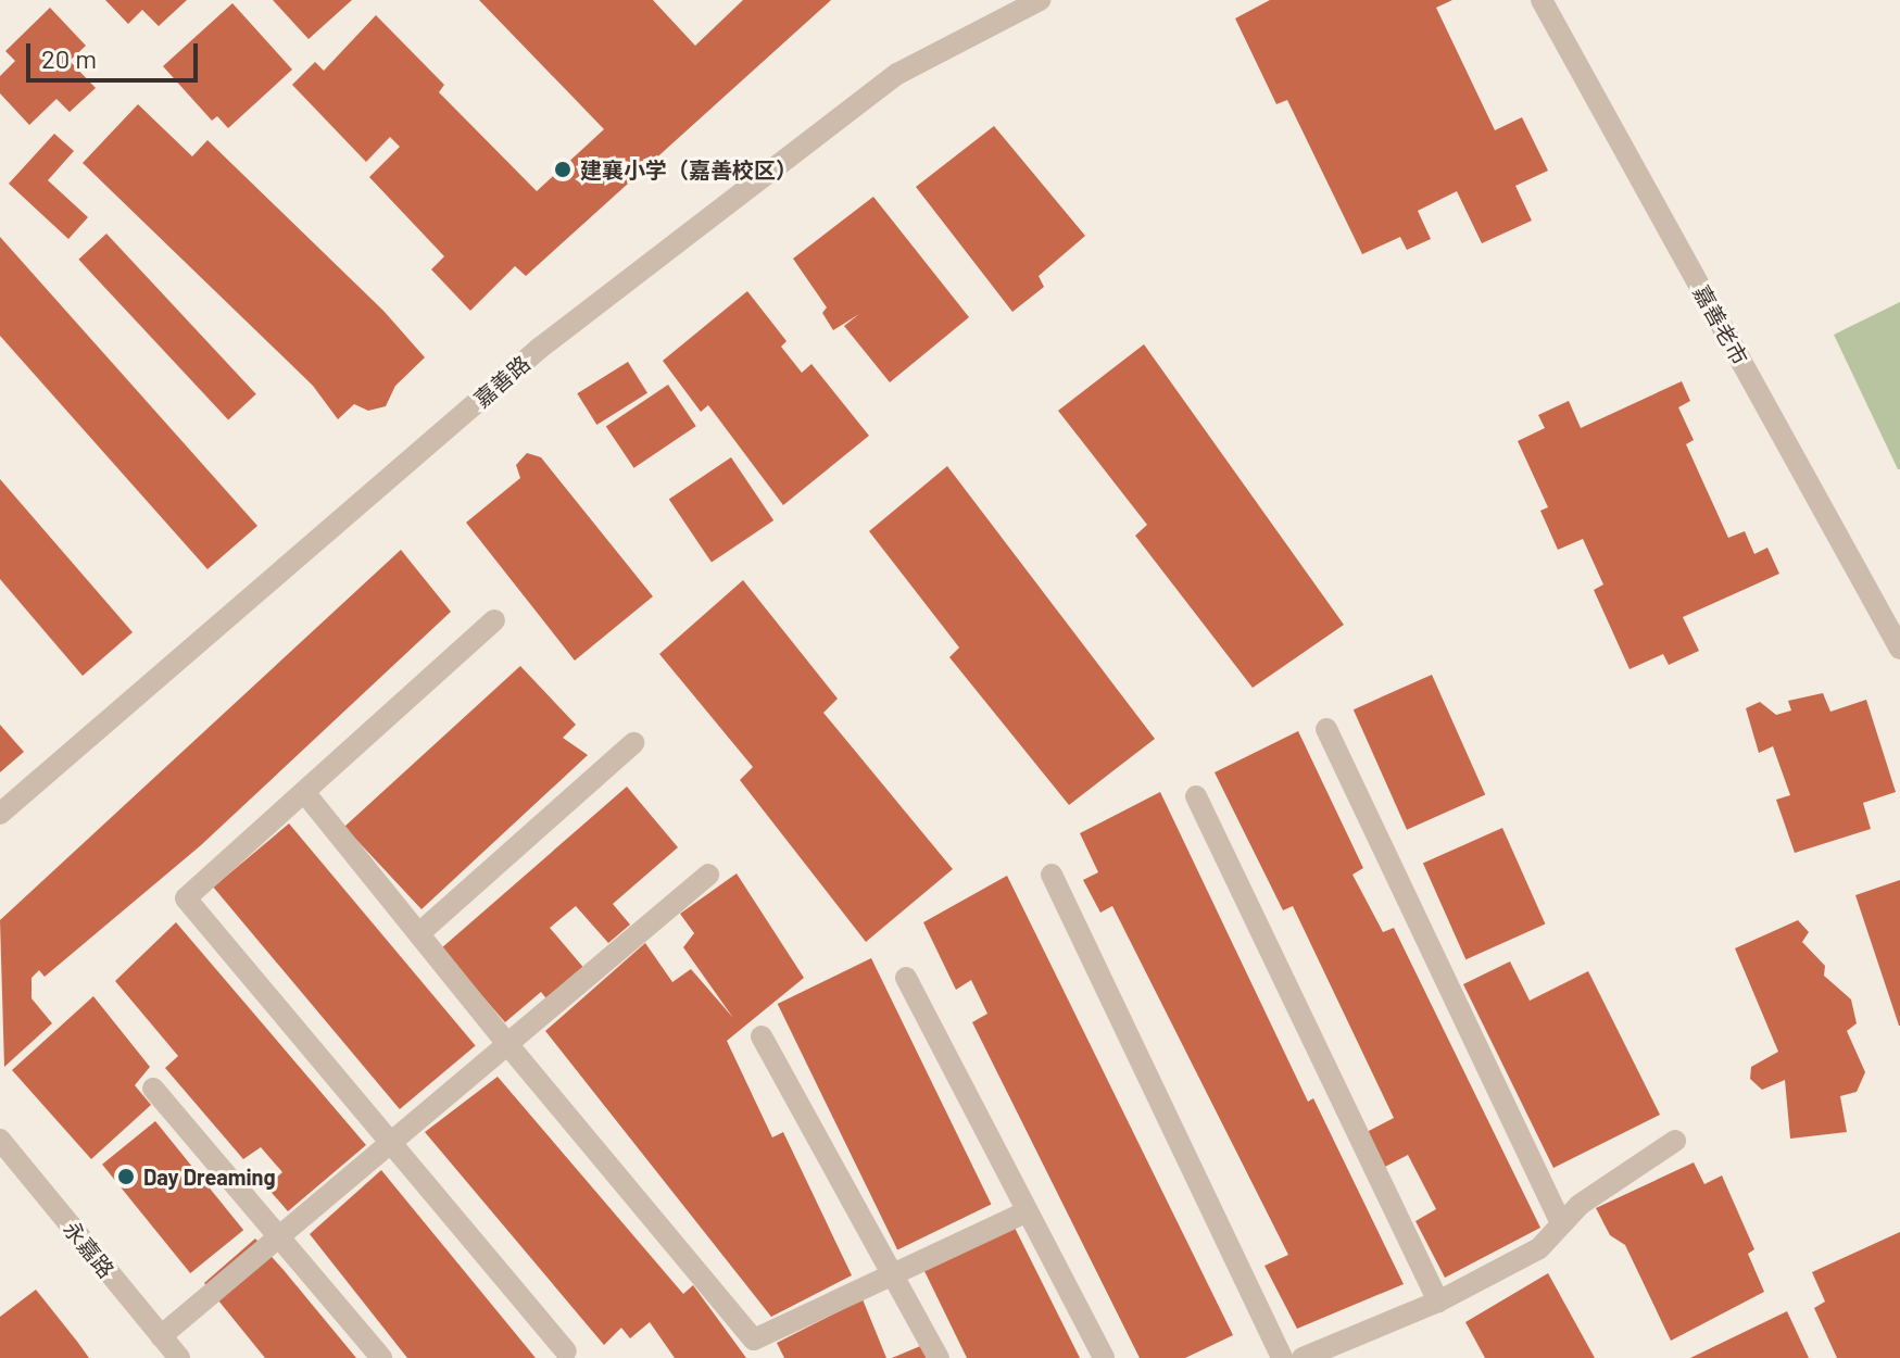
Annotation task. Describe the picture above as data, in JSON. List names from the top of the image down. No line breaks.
{"streets":{"street":["嘉善老市","嘉善路","永嘉路"]},"places":["建襄小学（嘉善校区）","Day Dreaming"],"scale_bar":"20 m"}
